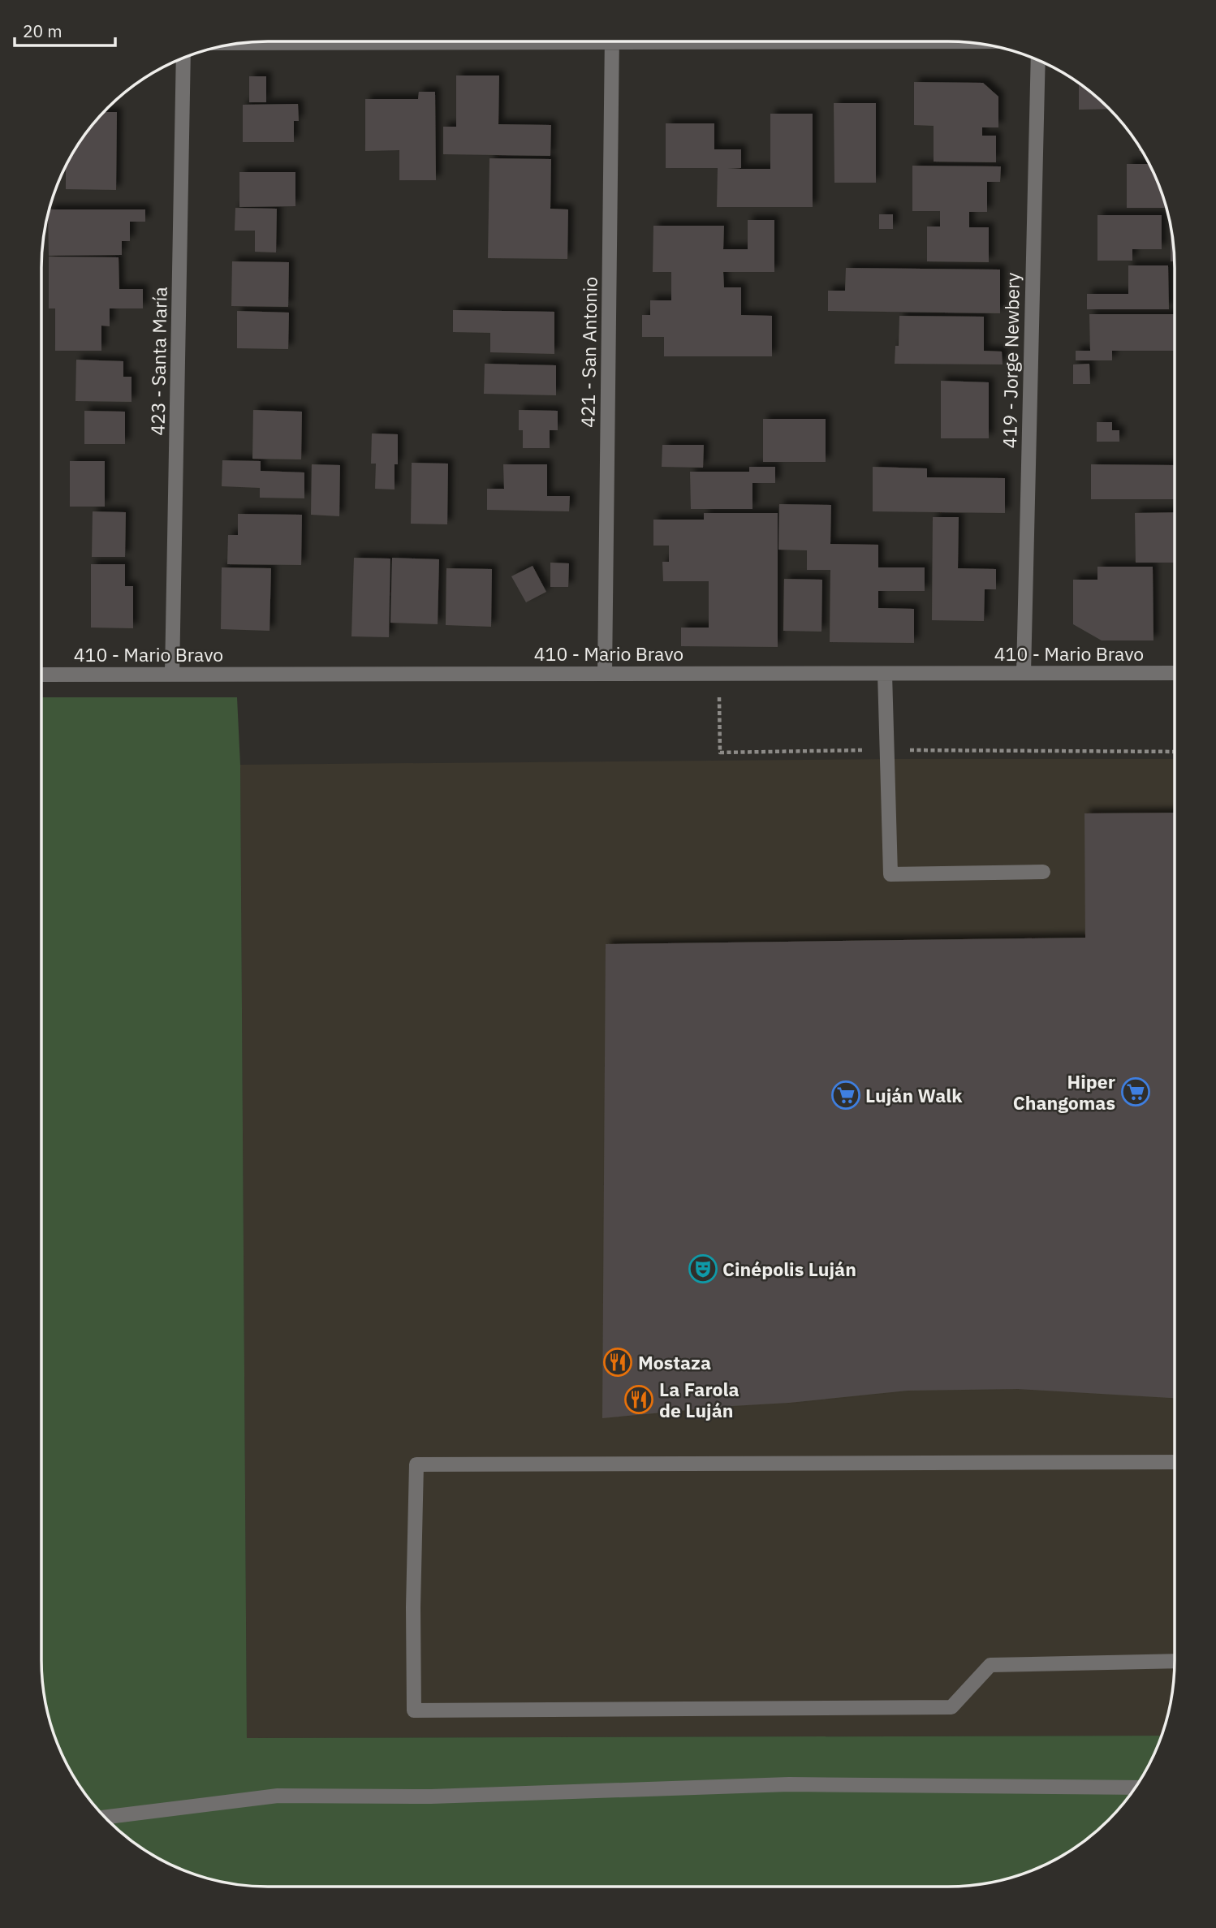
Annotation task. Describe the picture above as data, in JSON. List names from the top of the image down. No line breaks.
{"streets":{"street":["421 - San Antonio","419 - Jorge Newbery","423 - Santa María","410 - Mario Bravo"]},"crossings":[["421 - San Antonio","410 - Mario Bravo"],["419 - Jorge Newbery","410 - Mario Bravo"],["423 - Santa María","410 - Mario Bravo"]],"places":{"supermarket":["Hiper Changomas","Luján Walk"],"theatre":["Cinépolis Luján"],"restaurant":["Mostaza","La Farola de Luján"]},"scale_bar":"20 m"}
